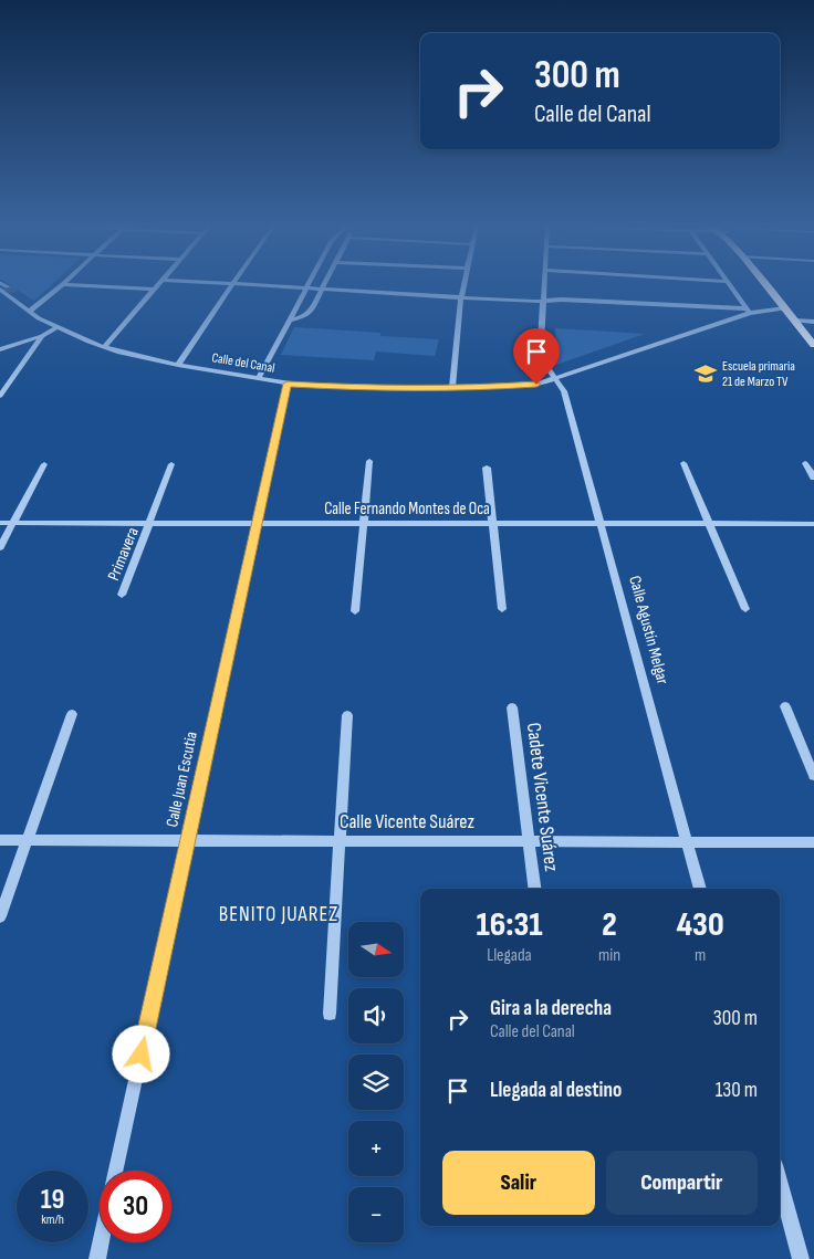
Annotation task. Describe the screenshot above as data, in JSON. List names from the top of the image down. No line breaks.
{"streets":{"street":["Calle del Canal","Calle Fernando Montes de Oca","Primavera","Calle Agustín Melgar","Calle Juan Escutia","Cadete Vicente Suárez","Calle Vicente Suárez"]},"crossings":[["Calle del Canal","Calle Agustín Melgar"],["Calle del Canal","Calle Juan Escutia"],["Calle Fernando Montes de Oca","Primavera"],["Calle Fernando Montes de Oca","Calle Agustín Melgar"],["Calle Fernando Montes de Oca","Calle Juan Escutia"],["Calle Agustín Melgar","Calle Vicente Suárez"],["Calle Juan Escutia","Calle Vicente Suárez"],["Cadete Vicente Suárez","Calle Vicente Suárez"]],"districts":["BENITO JUAREZ"],"places":{"school or university":["Escuela primaria 21 de Marzo TV"]},"north":"right","page":{"turn":["300 m","Calle del Canal"],"eta":["16:31","Llegada","2","min","430","m"],"map_buttons":["+","−"],"list":[{"name":"Gira a la derecha","note":"Calle del Canal","value":"300 m"},{"name":"Llegada al destino","value":"130 m"}],"buttons":["Salir","Compartir"],"speed":"19 km/h","limit":"30"}}
